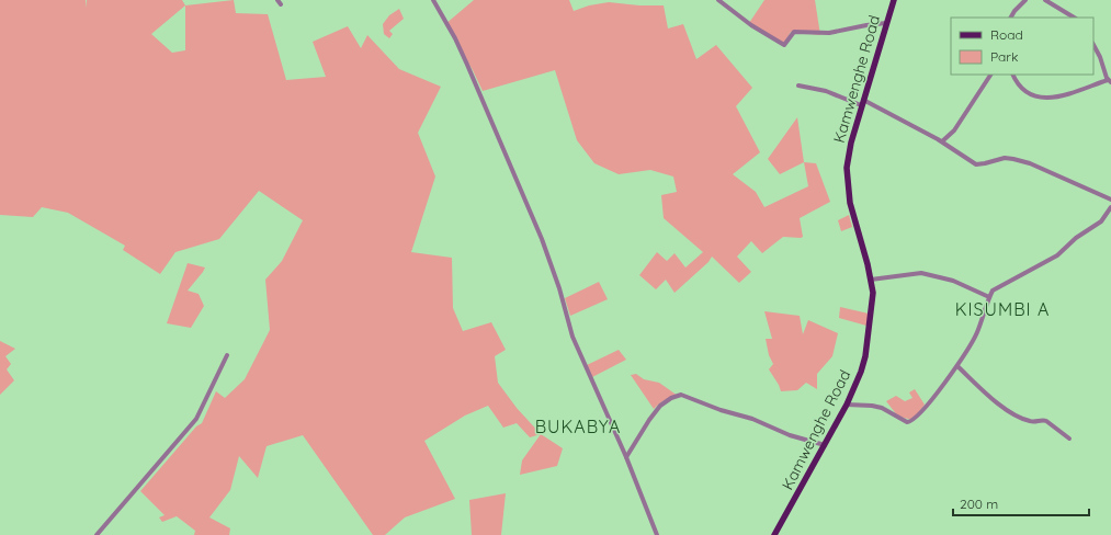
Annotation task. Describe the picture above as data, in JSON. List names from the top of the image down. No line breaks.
{"streets":{"main road":["Kamwenghe Road"]},"districts":["KISUMBI A","BUKABYA"],"legend":["Road","Park"],"scale_bar":"200 m"}
